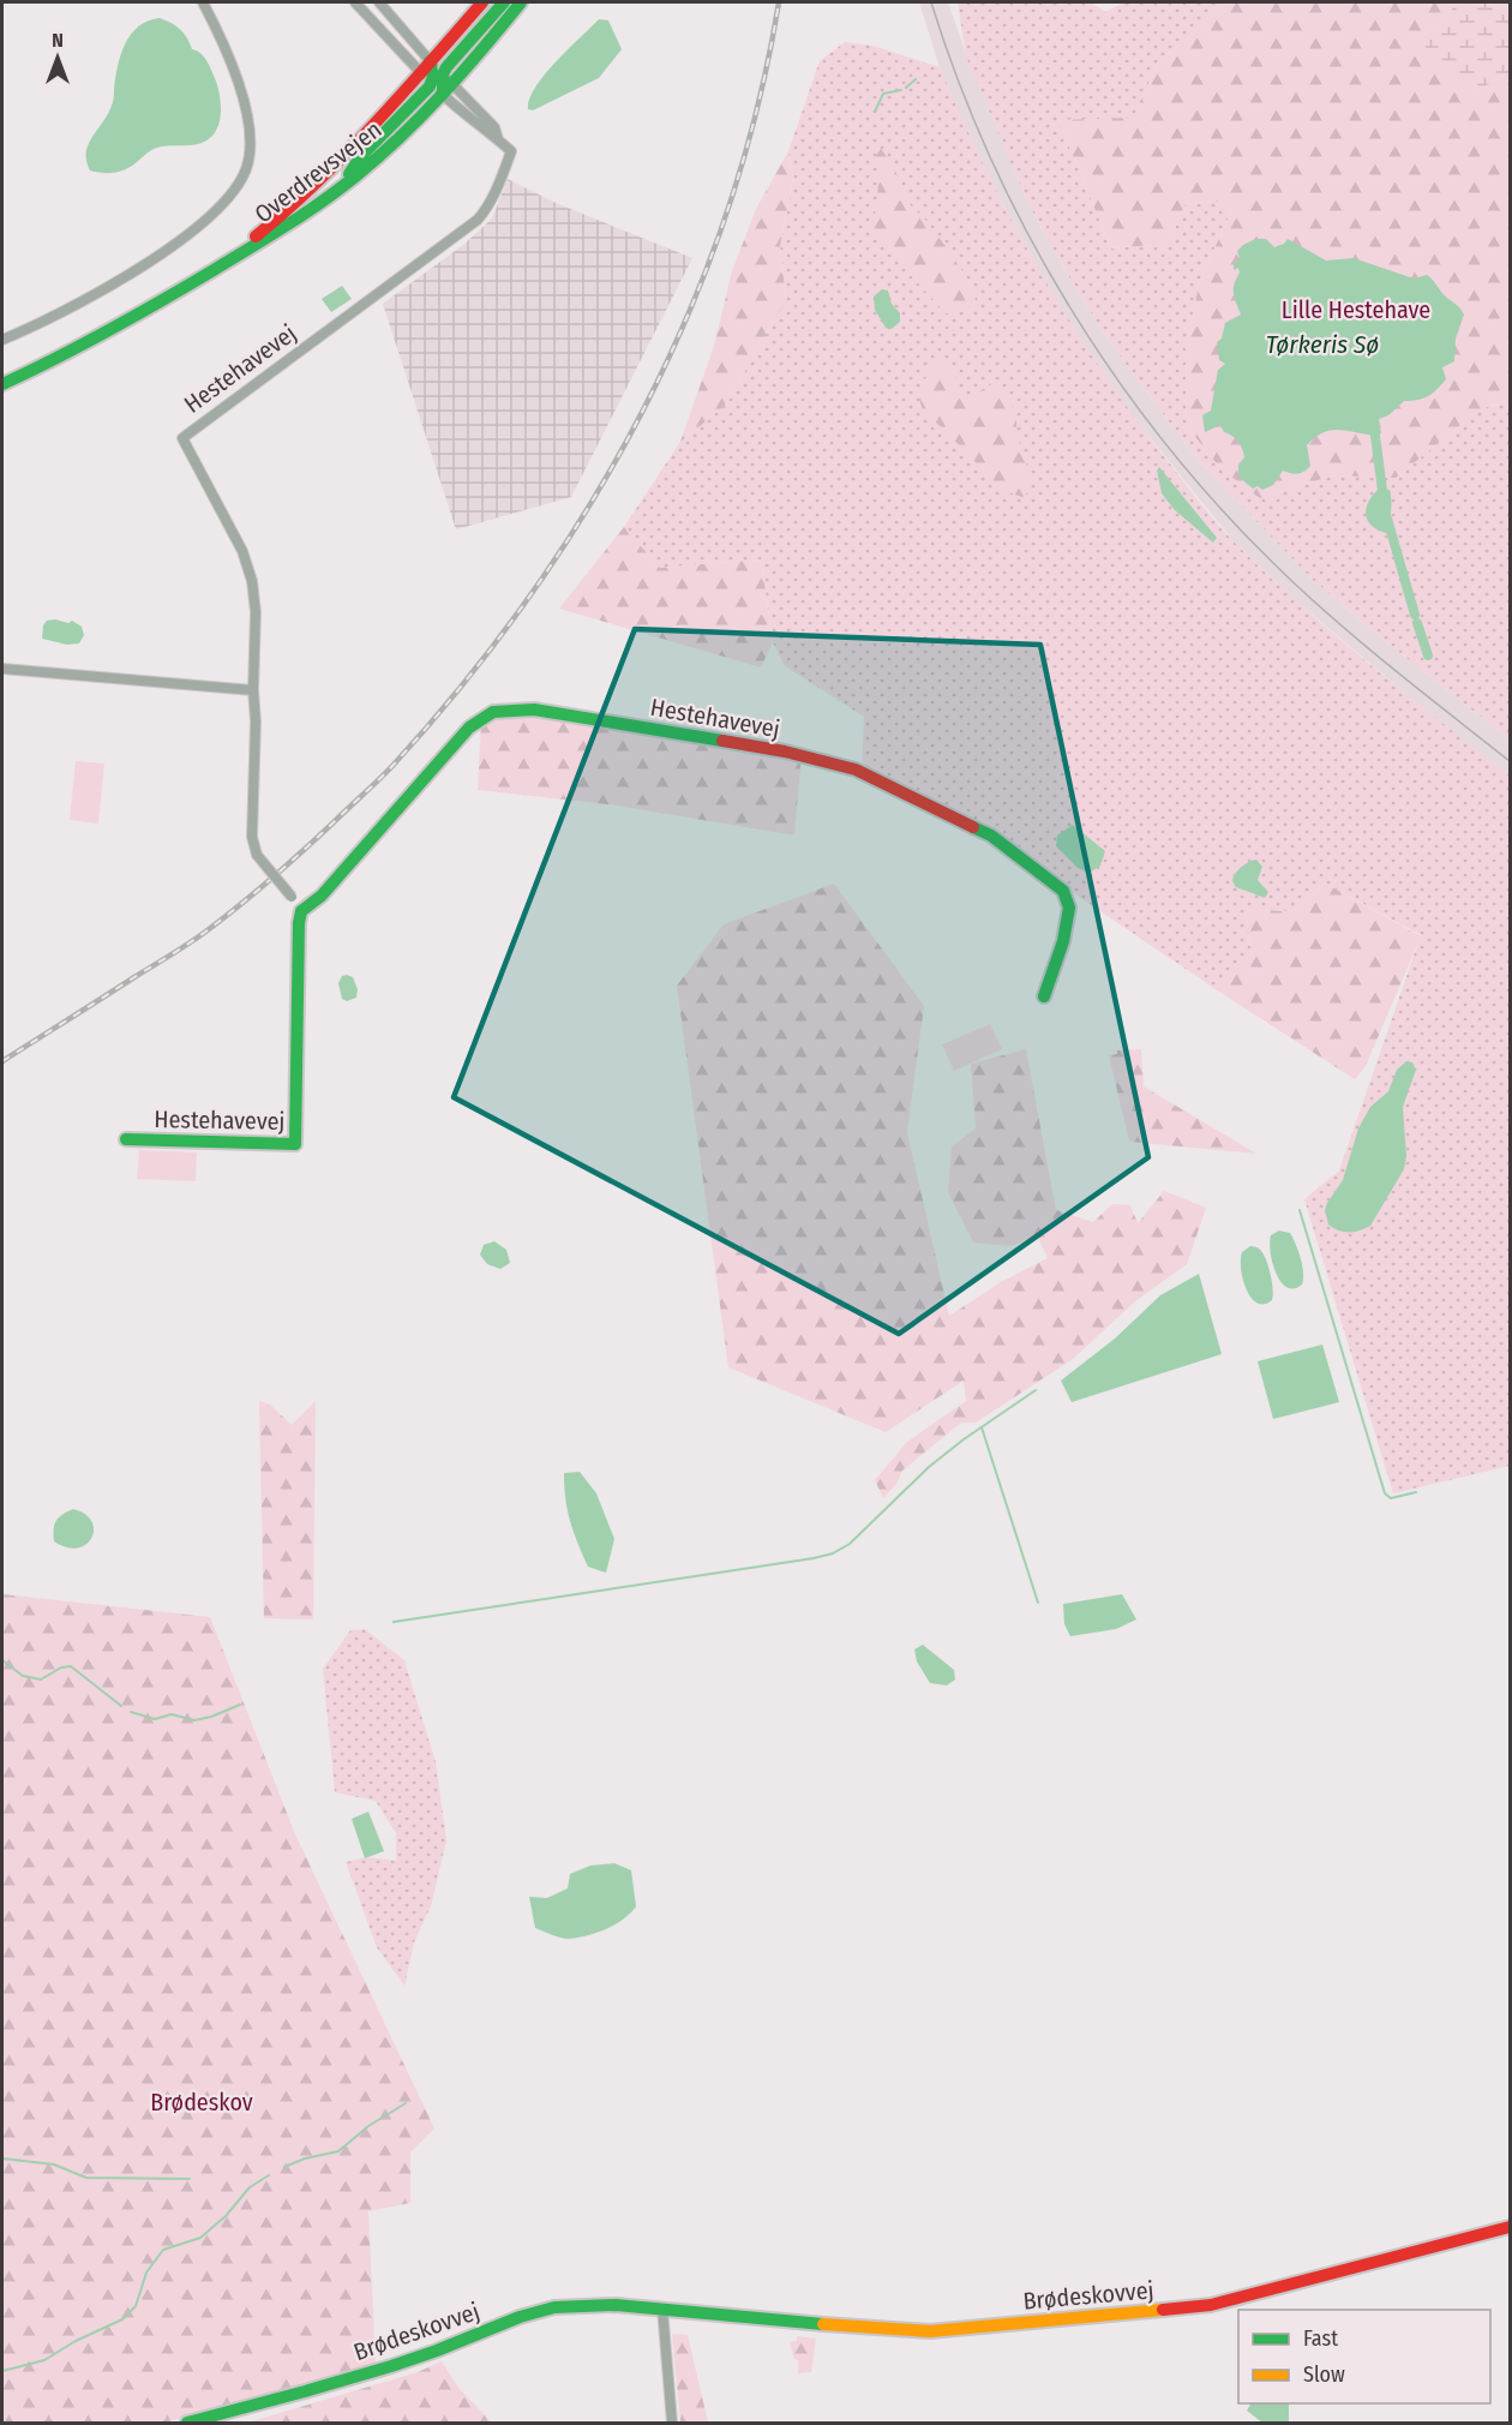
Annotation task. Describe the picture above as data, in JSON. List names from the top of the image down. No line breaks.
{"streets":{"street":["Overdrevsvejen","Hestehavevej","Brødeskovvej"]},"water":["Tørkeris Sø"],"parks":["Lille Hestehave","Brødeskov"],"legend":["Fast","Slow"],"north":"top"}
